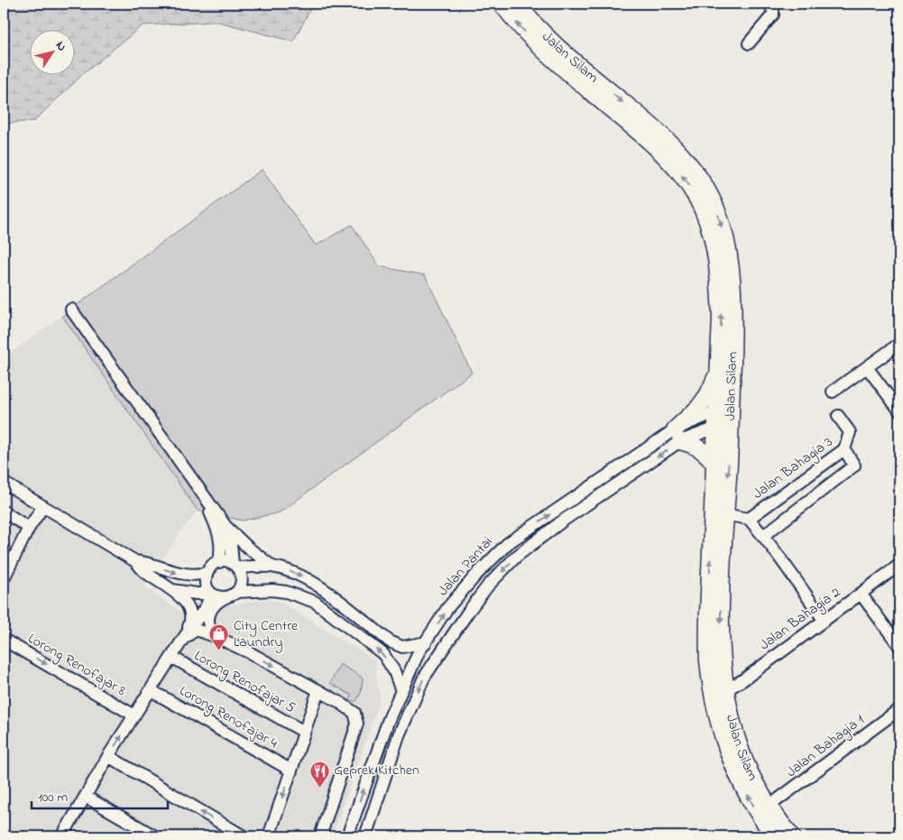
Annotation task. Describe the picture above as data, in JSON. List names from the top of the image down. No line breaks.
{"streets":{"highway":["Jalan Silam"],"street":["Jalan Bahagia 3","Jalan Pantai","Jalan Bahagia 2","Lorong Renofajar 8","Lorong Renofajar 5","Lorong Renofajar 4","Jalan Bahagia 1"]},"crossings":[["Jalan Silam","Jalan Bahagia 3"],["Jalan Silam","Jalan Pantai"],["Jalan Silam","Jalan Bahagia 2"],["Jalan Silam","Jalan Bahagia 1"]],"one_way":["Lorong Renofajar 8"],"places":{"shop":["City Centre Laundry"],"restaurant":["Geprek Kitchen"]},"scale_bar":"100 m","north":"top right"}
